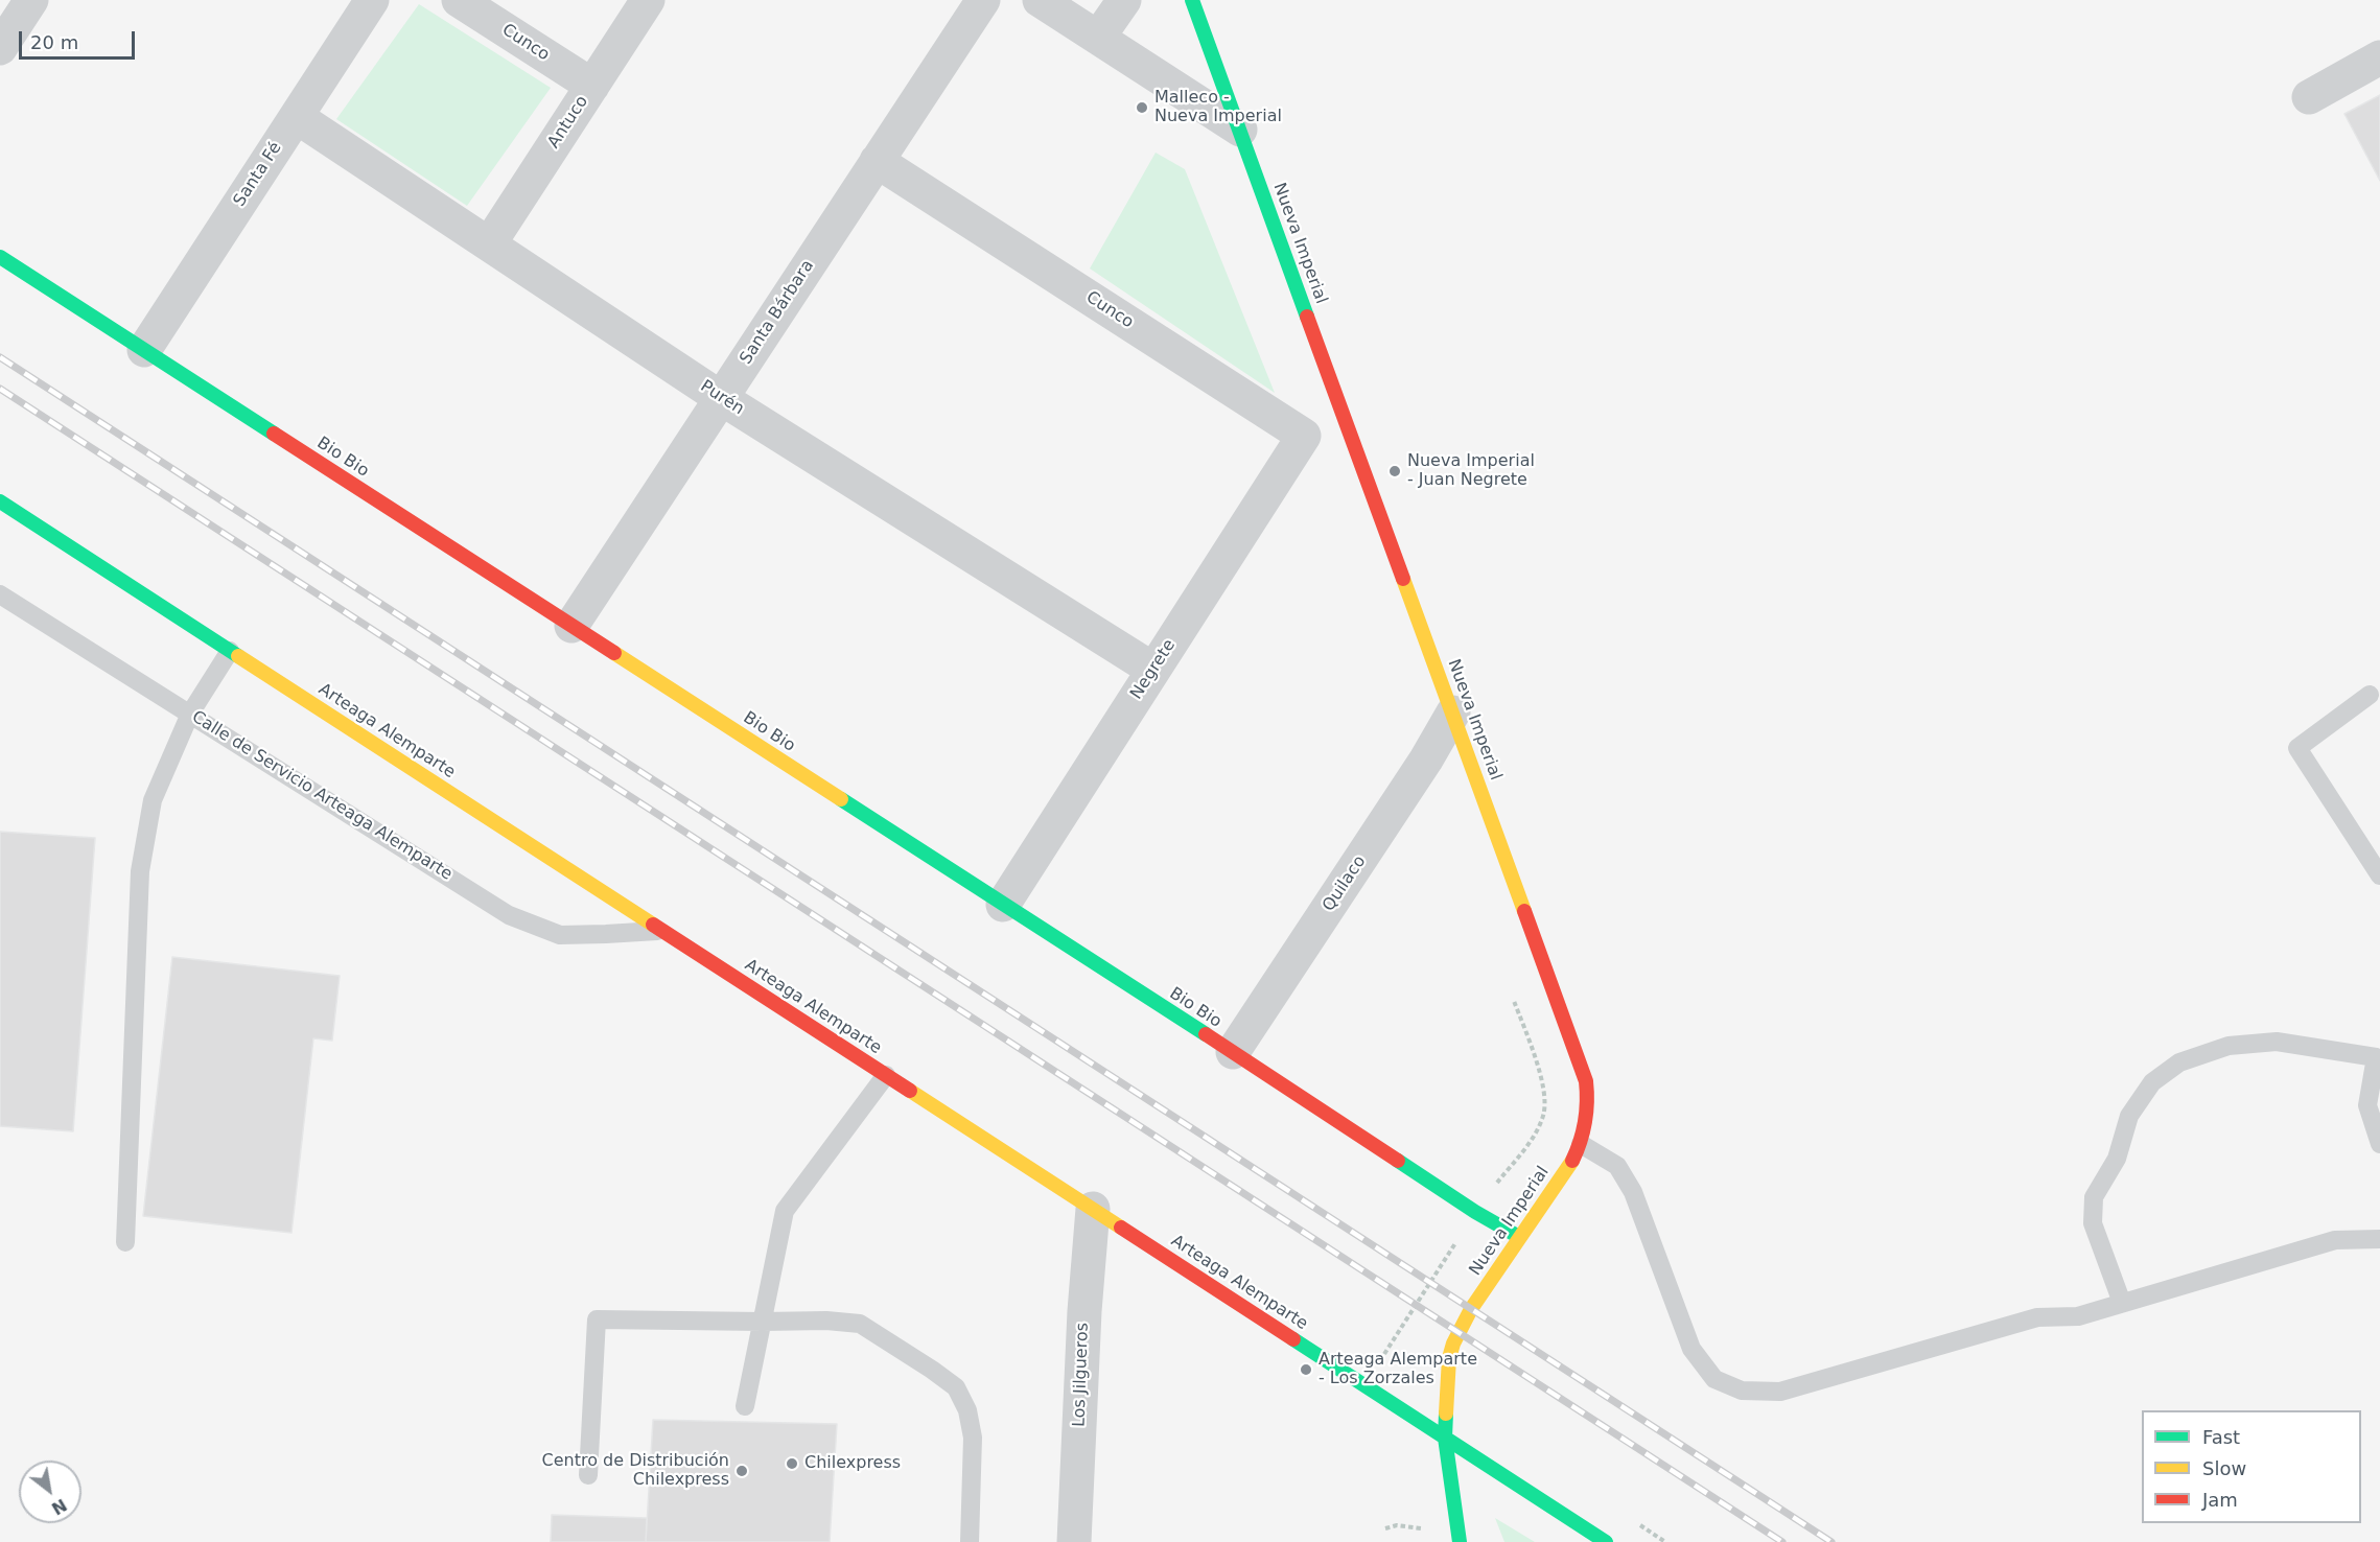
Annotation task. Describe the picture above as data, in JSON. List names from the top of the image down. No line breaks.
{"streets":{"street":["Cunco","Antuco","Santa Fé","Nueva Imperial","Santa Bárbara","Purén","Bio Bio","Negrete","Arteaga Alemparte","Quilaco","Los Jilgueros"],"lane":["Calle de Servicio Arteaga Alemparte"]},"crossings":[["Cunco","Antuco"],["Cunco","Santa Bárbara"],["Cunco","Negrete"],["Antuco","Purén"],["Santa Fé","Purén"],["Santa Fé","Bio Bio"],["Nueva Imperial","Bio Bio"],["Nueva Imperial","Arteaga Alemparte"],["Nueva Imperial","Quilaco"],["Santa Bárbara","Purén"],["Santa Bárbara","Bio Bio"],["Purén","Negrete"],["Bio Bio","Negrete"],["Bio Bio","Quilaco"],["Arteaga Alemparte","Calle de Servicio Arteaga Alemparte"],["Arteaga Alemparte","Los Jilgueros"]],"places":["Malleco - Nueva Imperial","Nueva Imperial - Juan Negrete","Arteaga Alemparte - Los Zorzales","Chilexpress","Centro de Distribución Chilexpress"],"legend":["Fast","Slow","Jam"],"scale_bar":"20 m","north":"bottom right"}
